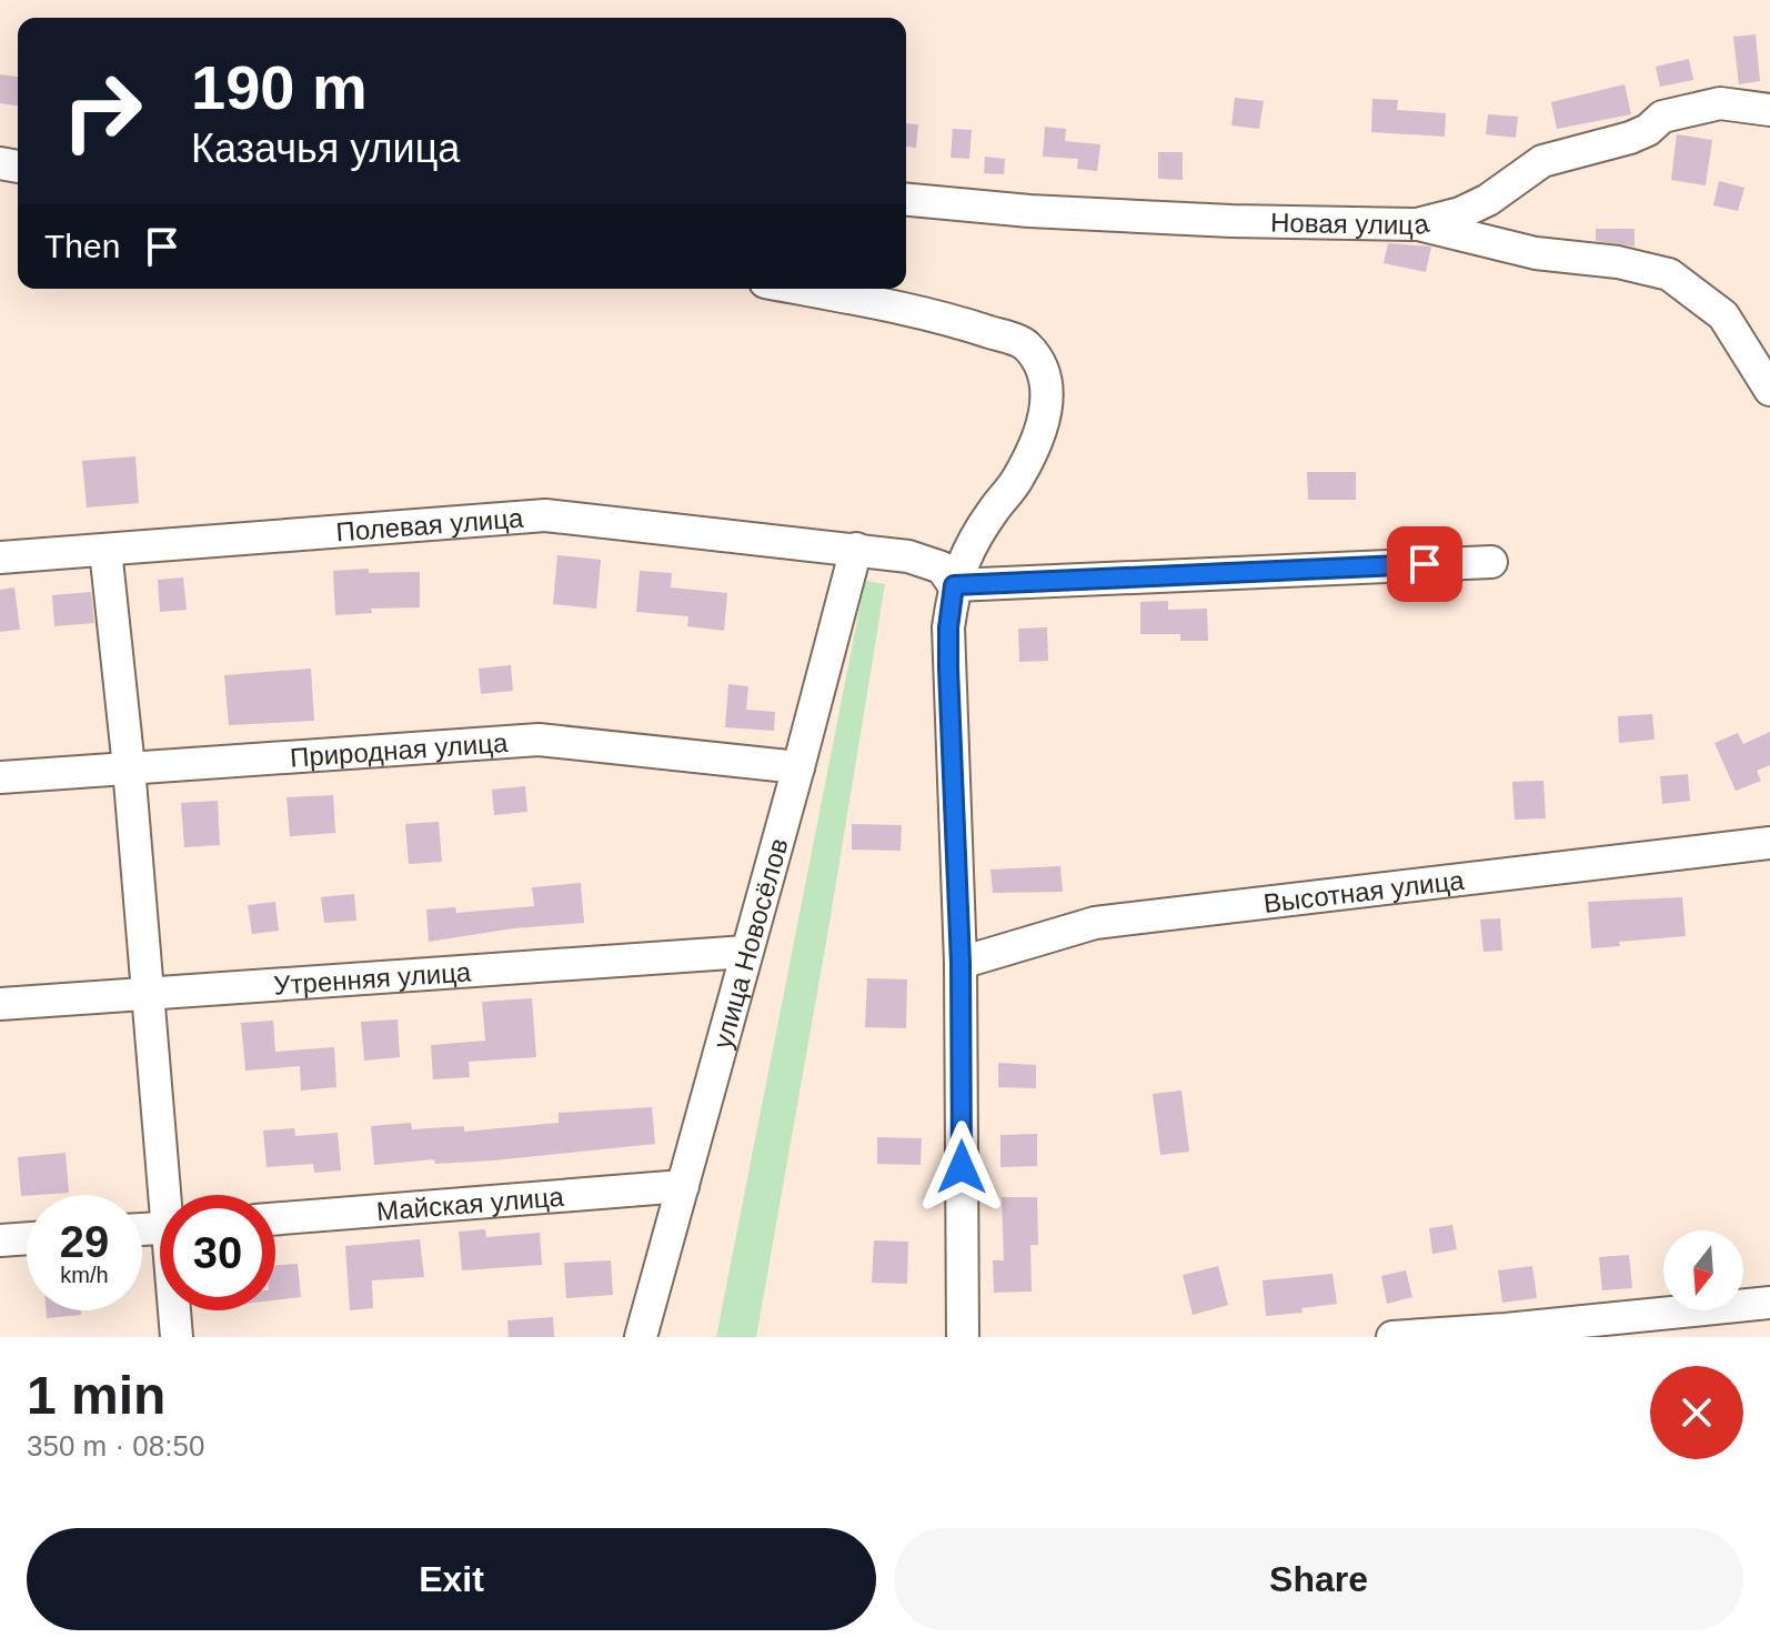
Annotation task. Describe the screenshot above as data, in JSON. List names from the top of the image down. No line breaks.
{"streets":{"street":["Новая улица","Полевая улица","Природная улица","Высотная улица","улица Новосёлов","Утренняя улица","Майская улица"]},"crossings":[["Полевая улица","улица Новосёлов"],["Природная улица","улица Новосёлов"],["улица Новосёлов","Утренняя улица"],["улица Новосёлов","Майская улица"]],"north":"bottom","page":{"turn":["190 m","Казачья улица"],"then":"Then","speed":"29 km/h","limit":"30","heading":["1 min","350 m · 08:50"],"buttons":["Exit","Share"]}}
